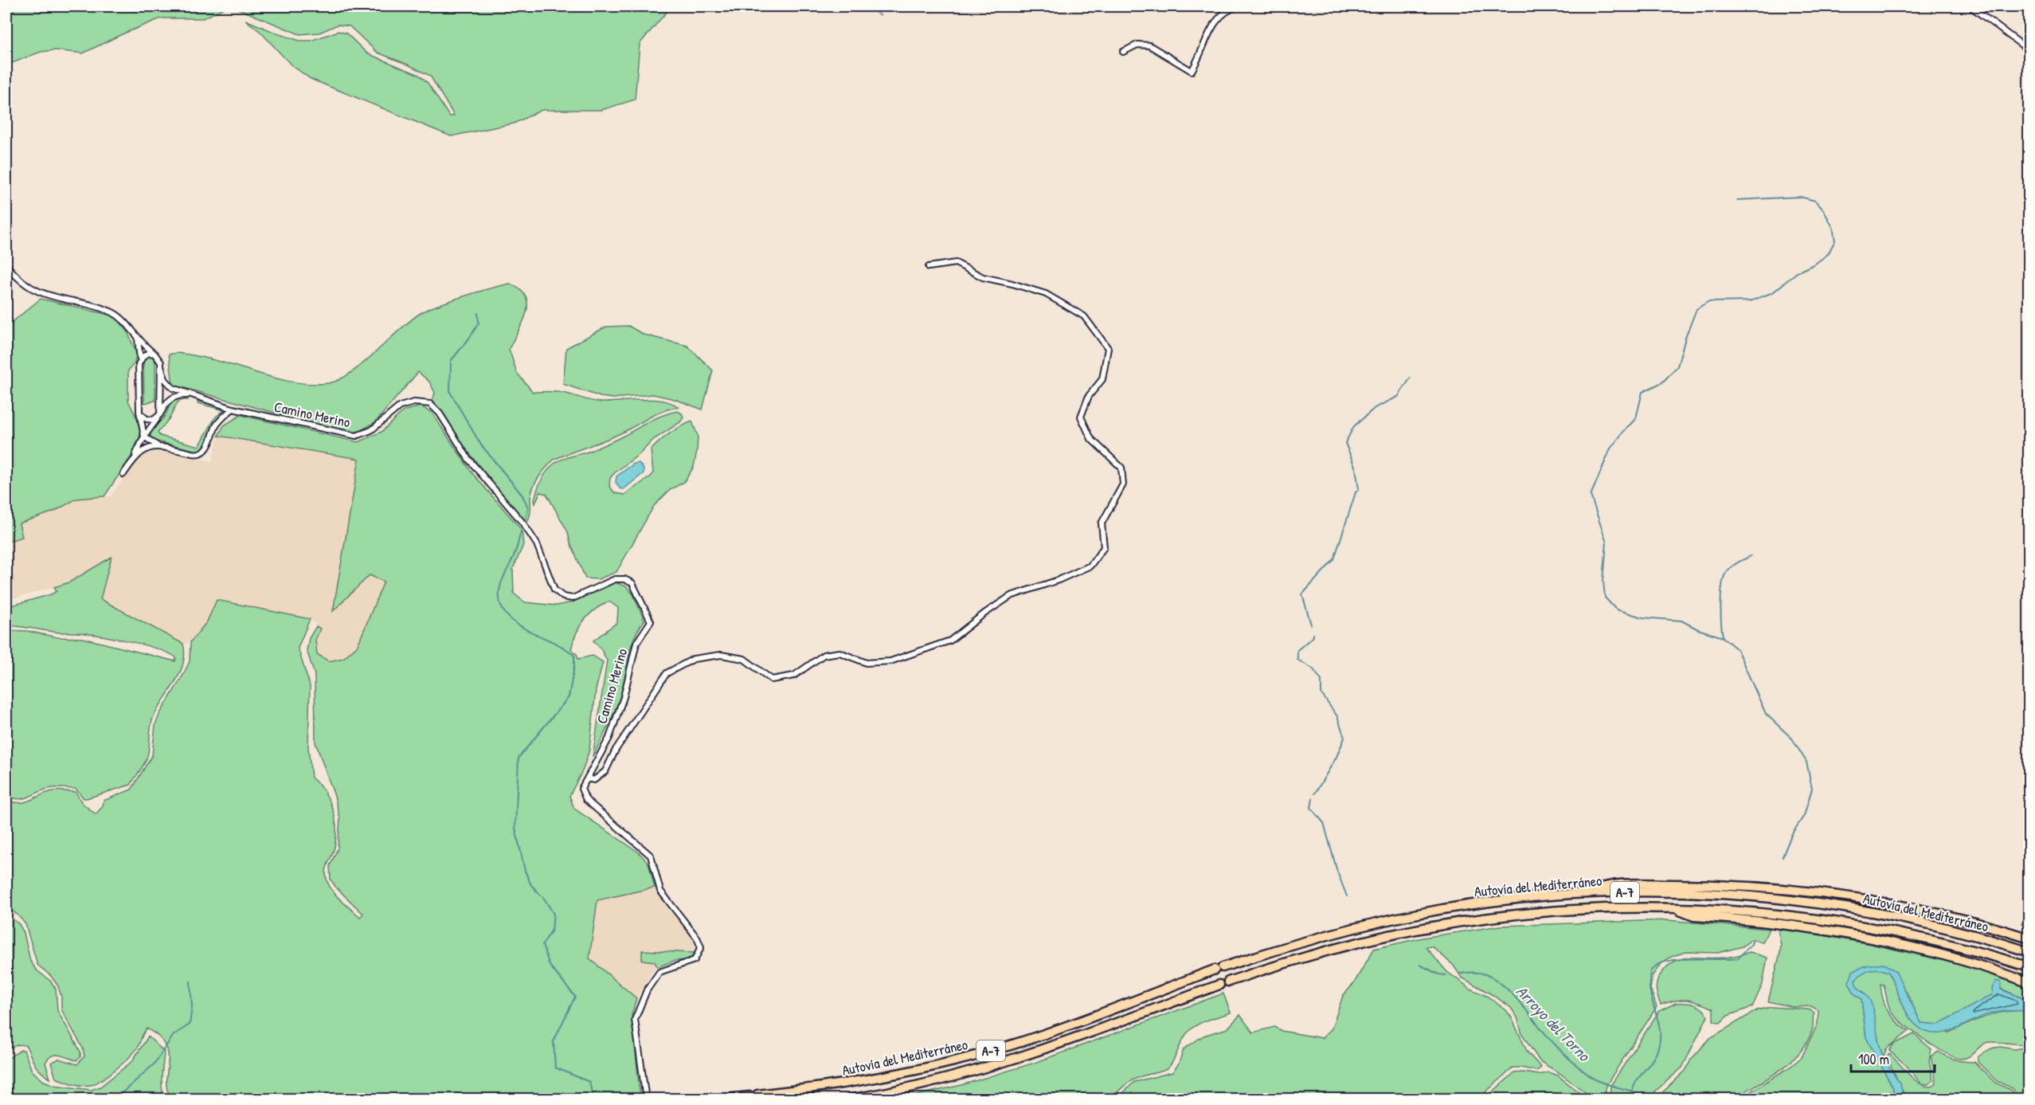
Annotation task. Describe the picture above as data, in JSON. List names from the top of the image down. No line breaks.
{"streets":{"highway":["Autovía del Mediterráneo","A-7"],"street":["Camino Merino"]},"water":["Arroyo del Torno"],"scale_bar":"100 m"}
